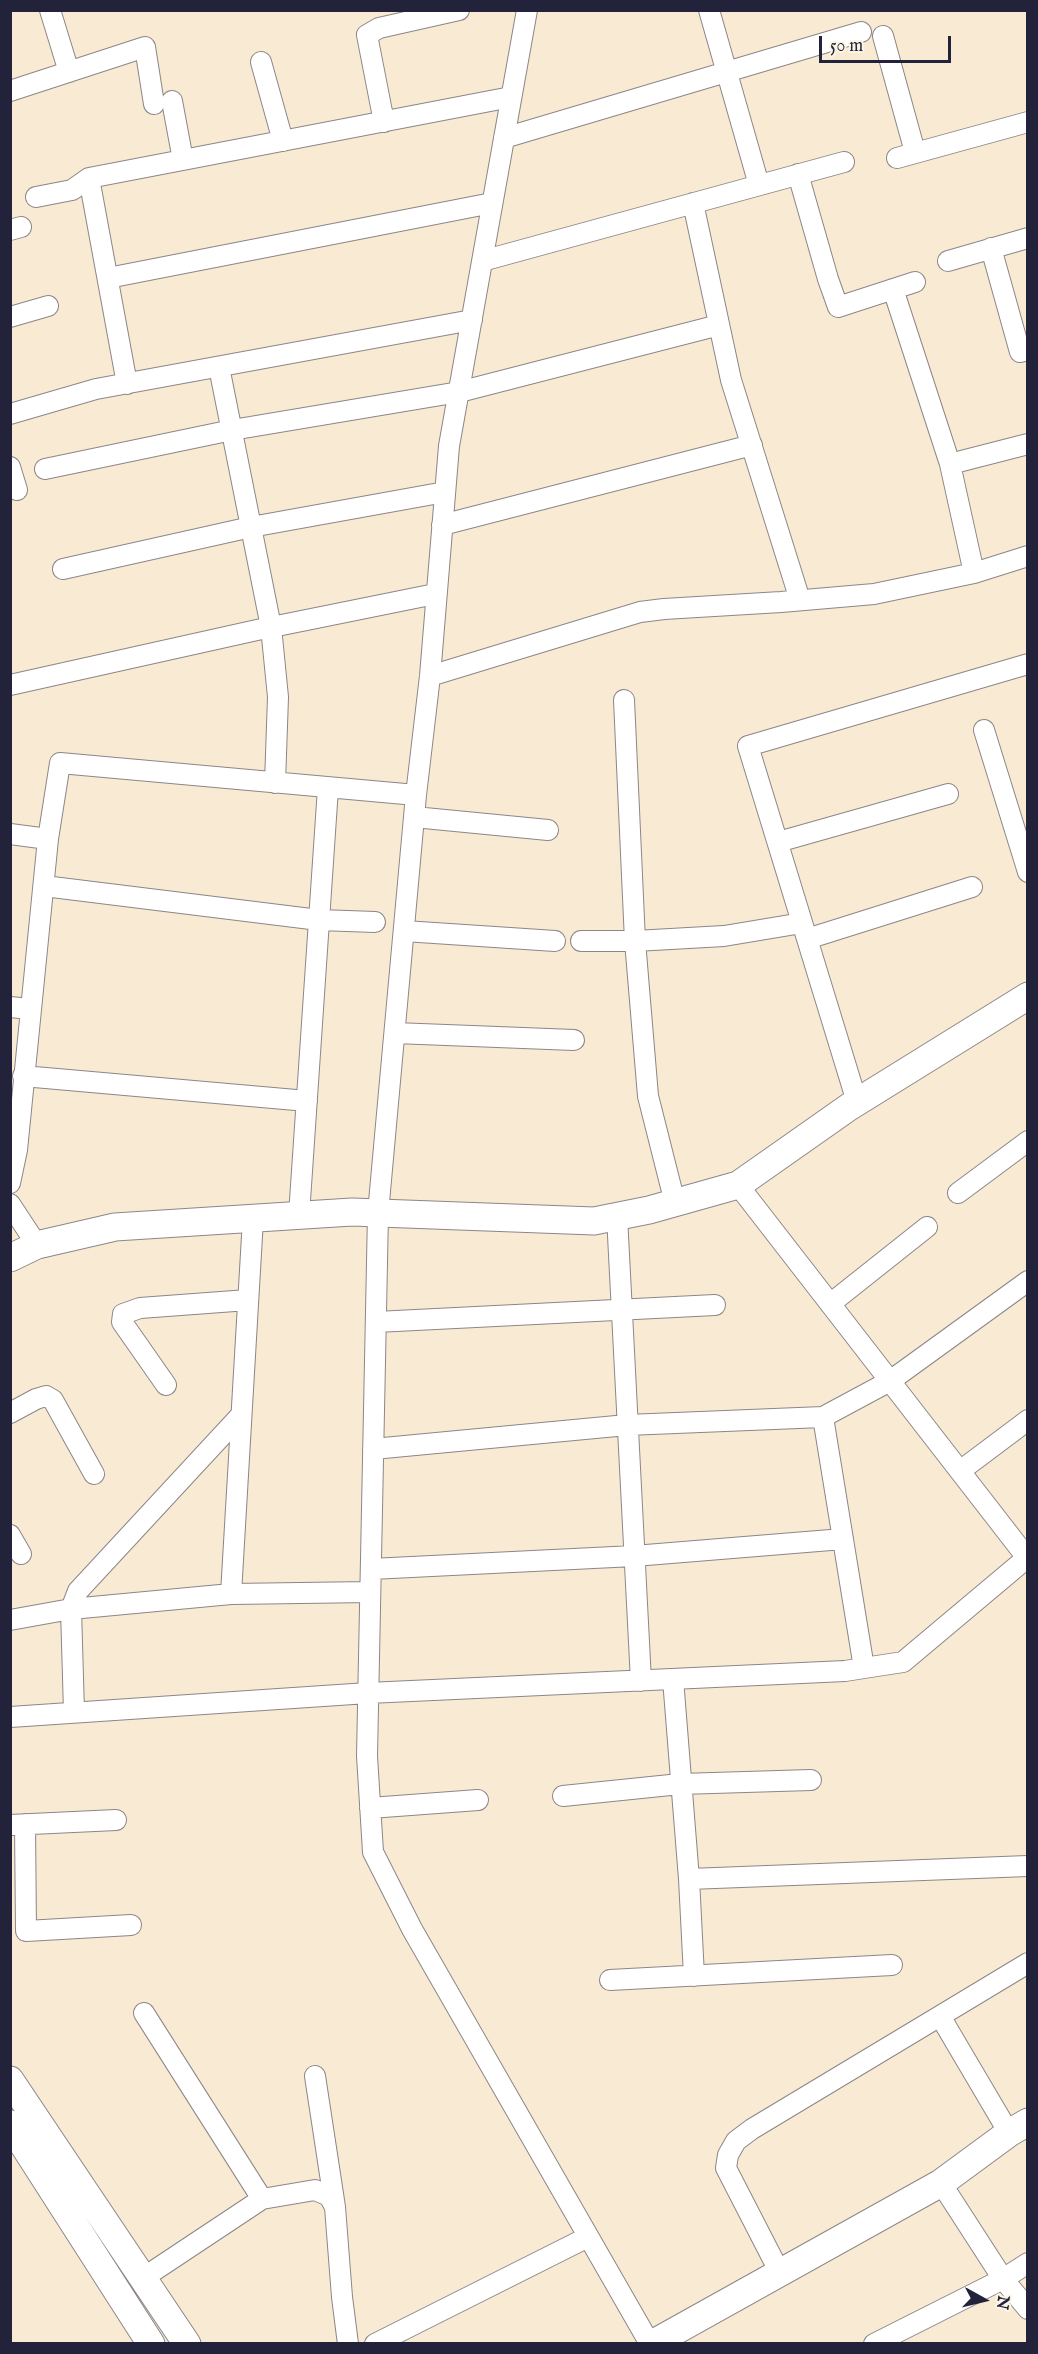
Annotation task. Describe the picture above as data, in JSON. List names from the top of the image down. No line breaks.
{"scale_bar":"50 m","north":"right"}
